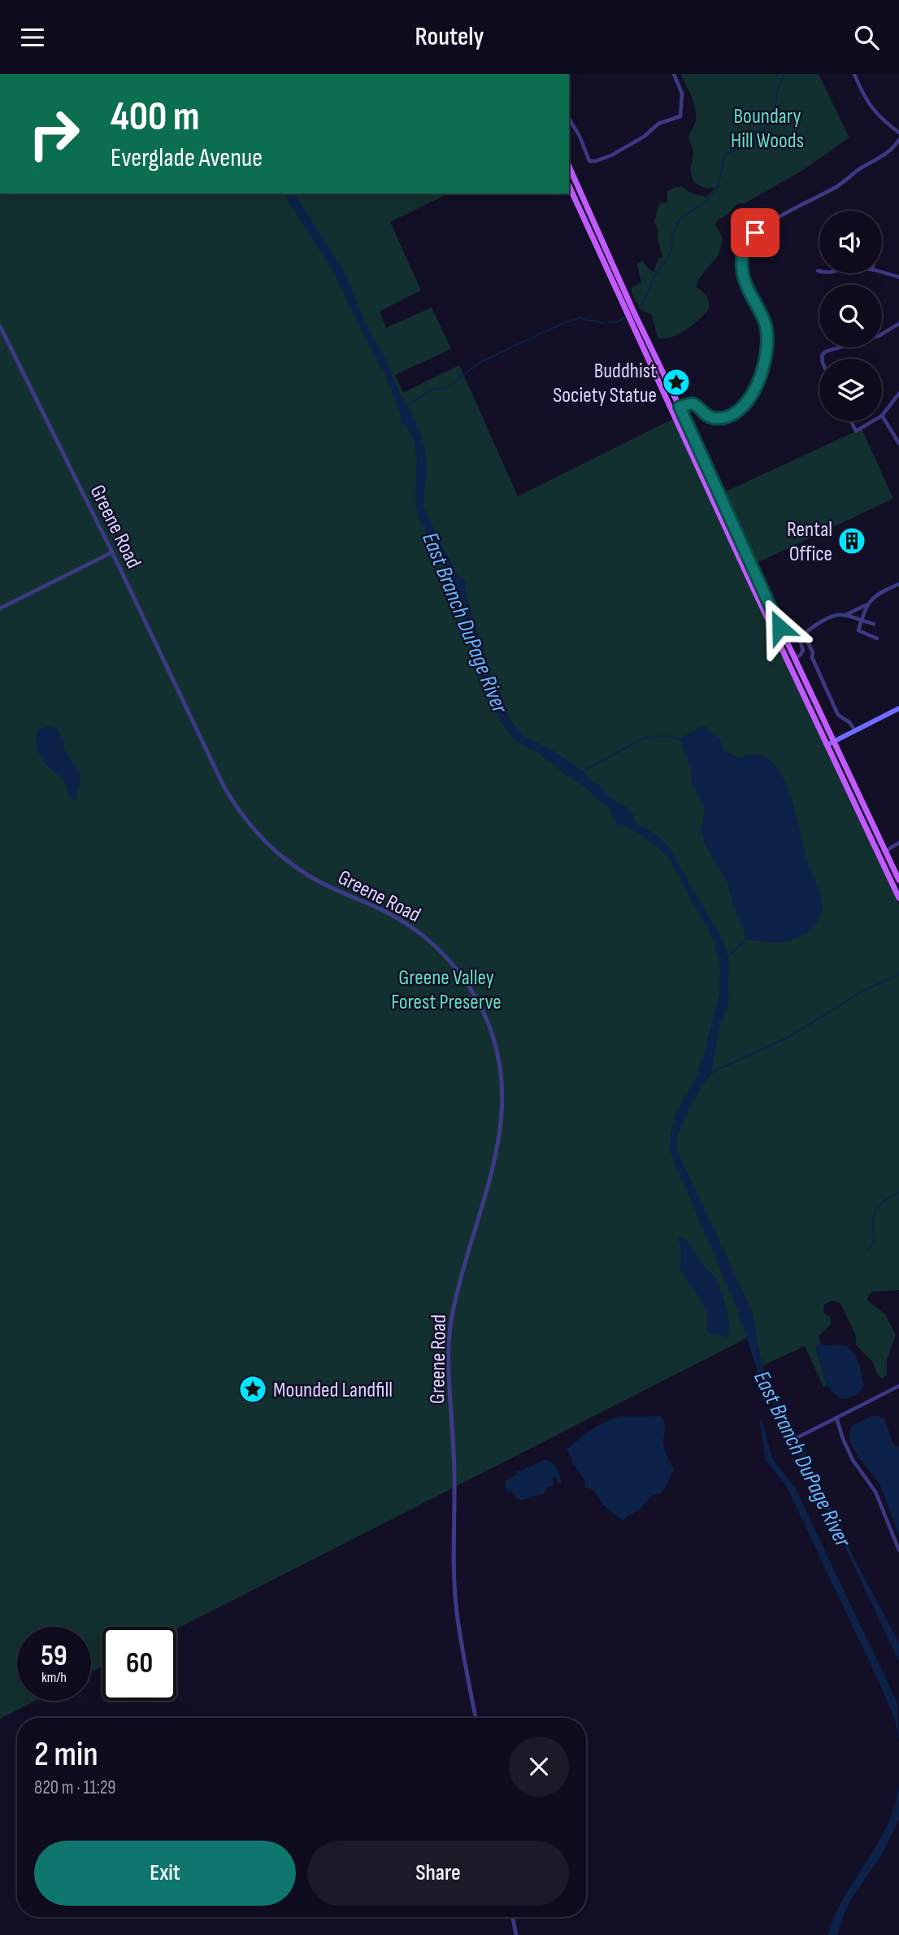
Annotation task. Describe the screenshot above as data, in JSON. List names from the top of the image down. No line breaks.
{"streets":{"street":["Greene Road"]},"water":["East Branch DuPage River"],"parks":["Boundary Hill Woods","Greene Valley Forest Preserve"],"places":{"place":["Buddhist Society Statue","Mounded Landfill"],"building":["Rental Office"]},"page":{"header":"Routely","turn":["400 m","Everglade Avenue"],"speed":"59 km/h","limit":"60","heading":["2 min","820 m · 11:29"],"buttons":["Exit","Share"]}}
